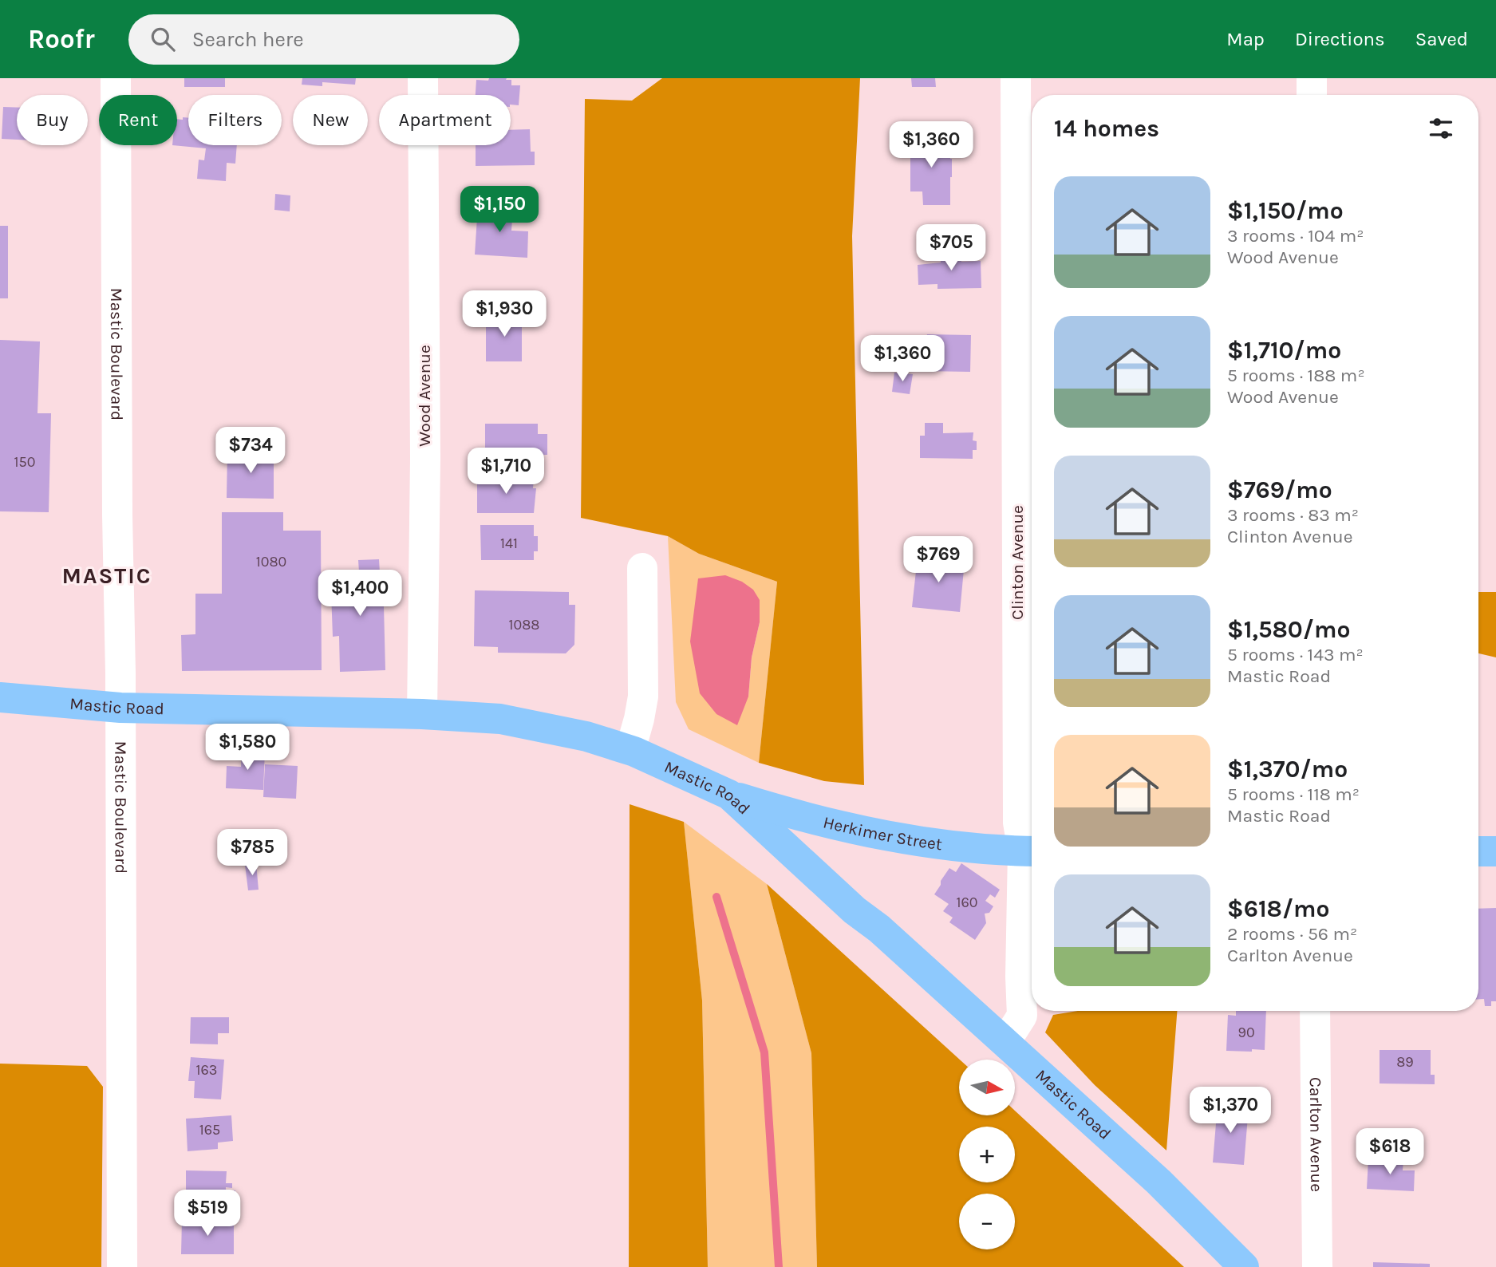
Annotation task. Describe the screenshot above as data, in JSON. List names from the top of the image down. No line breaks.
{"streets":{"main road":["Mastic Road","Herkimer Street"],"street":["Mastic Boulevard","Wood Avenue","Clinton Avenue","Carlton Avenue"]},"crossings":[["Mastic Boulevard","Mastic Road"],["Wood Avenue","Mastic Road"],["Clinton Avenue","Mastic Road"],["Clinton Avenue","Herkimer Street"],["Mastic Road","Herkimer Street"]],"districts":["MASTIC"],"house_numbers":["150","141","1080","1088","160","90","89","163","165"],"north":"right","page":{"header":"Roofr","search":"Search here","nav":["Map","Directions","Saved"],"chip":["Buy","Rent","Filters","New","Apartment"],"heading":"14 homes","price":["$1,360","$1,150","$705","$1,930","$1,360","$734","$1,710","$769","$1,400","$1,580","$785","$1,370","$618","$519"],"list":[{"name":"$1,150/mo","note":"3 rooms · 104 m² · Wood Avenue"},{"name":"$1,710/mo","note":"5 rooms · 188 m² · Wood Avenue"},{"name":"$769/mo","note":"3 rooms · 83 m² · Clinton Avenue"},{"name":"$1,580/mo","note":"5 rooms · 143 m² · Mastic Road"},{"name":"$1,370/mo","note":"5 rooms · 118 m² · Mastic Road"},{"name":"$618/mo","note":"2 rooms · 56 m² · Carlton Avenue"}],"map_buttons":["+","−"]}}
